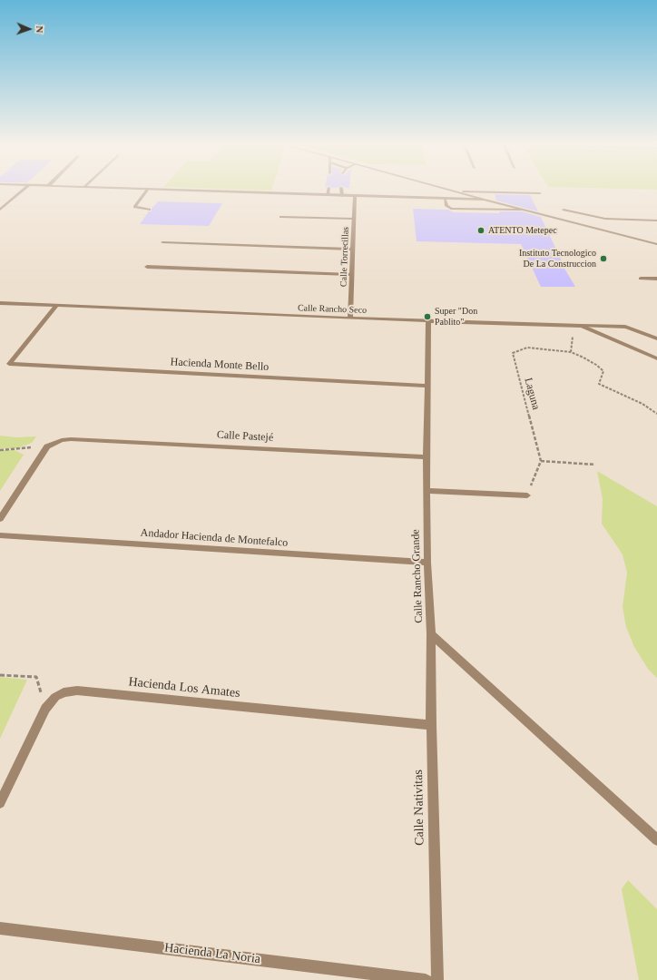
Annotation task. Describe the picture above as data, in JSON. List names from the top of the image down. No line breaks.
{"streets":{"street":["Calle Torrecillas","Calle Rancho Seco","Hacienda Monte Bello","Calle Pastejé","Andador Hacienda de Montefalco","Calle Rancho Grande","Hacienda Los Amates","Calle Nativitas","Hacienda La Noria"],"path":["Laguna"]},"crossings":[["Calle Torrecillas","Calle Rancho Seco"],["Calle Rancho Seco","Hacienda Monte Bello"],["Calle Rancho Seco","Calle Rancho Grande"],["Hacienda Monte Bello","Calle Rancho Grande"],["Calle Pastejé","Calle Rancho Grande"],["Andador Hacienda de Montefalco","Calle Rancho Grande"],["Calle Rancho Grande","Calle Nativitas"],["Hacienda Los Amates","Calle Nativitas"]],"places":["ATENTO Metepec","Instituto Tecnologico De La Construccion","Super \"Don Pablito\""],"north":"right"}
